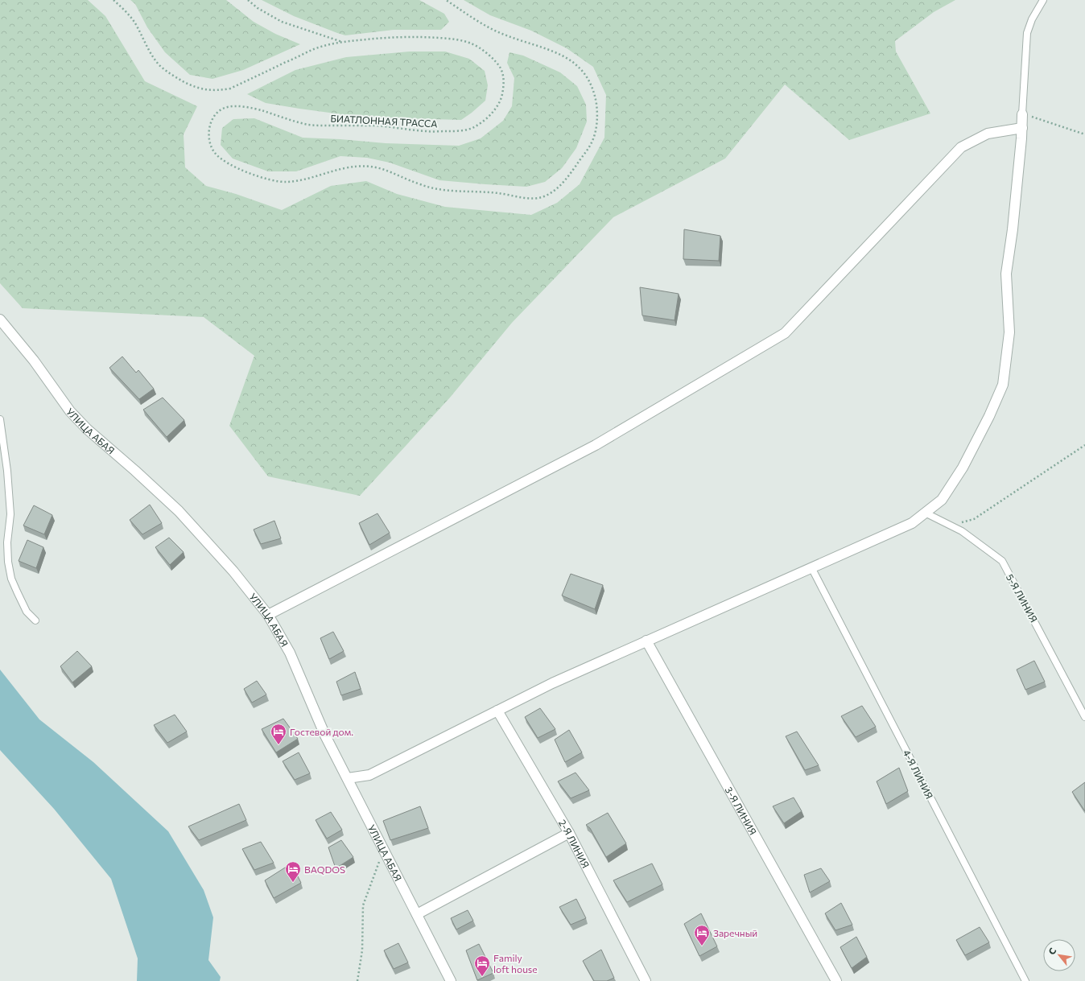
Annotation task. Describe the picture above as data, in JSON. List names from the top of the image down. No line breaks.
{"streets":{"street":["УЛИЦА АБАЯ","3-Я ЛИНИЯ","2-Я ЛИНИЯ"],"lane":["5-Я ЛИНИЯ","4-Я ЛИНИЯ"],"path":["БИАТЛОННАЯ ТРАССА"]},"places":{"hotel":["Гостевой дом.","BAQDOS","Заречный","Family loft house"]},"north":"top left"}
